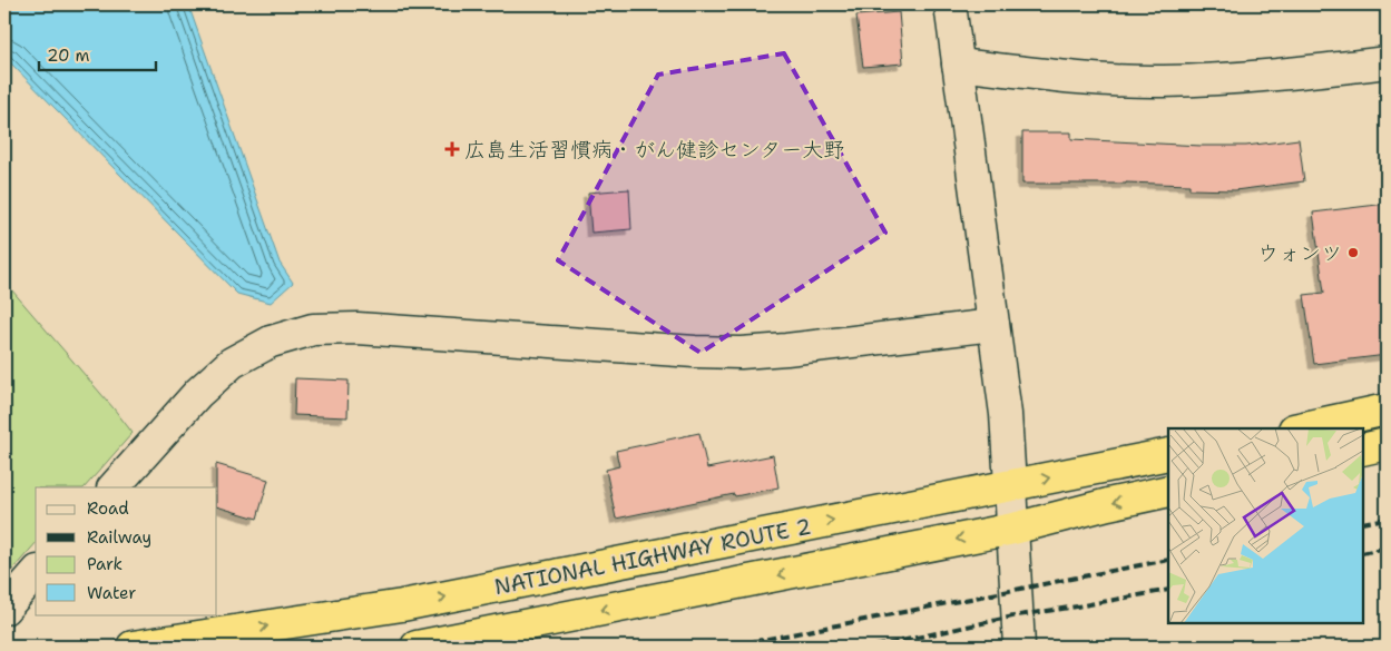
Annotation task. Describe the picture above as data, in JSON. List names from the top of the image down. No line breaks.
{"streets":{"highway":["NATIONAL HIGHWAY ROUTE 2"]},"places":{"health":["広島生活習慣病・がん健診センター大野"],"other":["ウォンツ"]},"legend":["Road","Railway","Park","Water"],"scale_bar":"20 m"}
